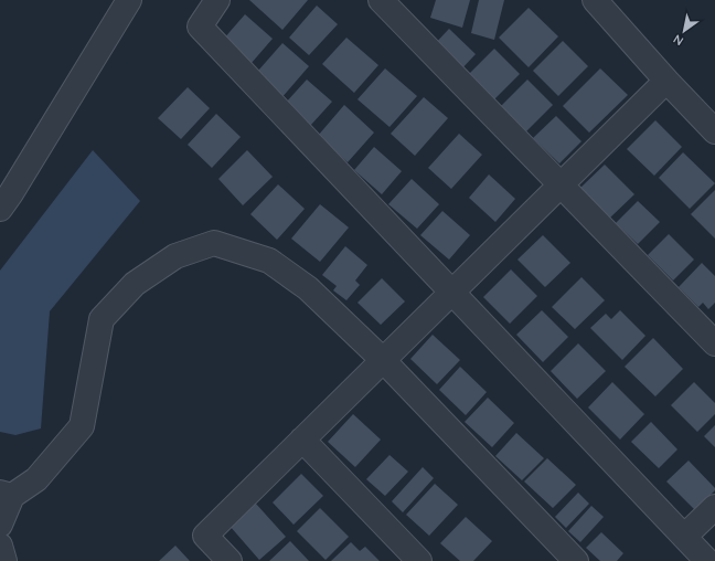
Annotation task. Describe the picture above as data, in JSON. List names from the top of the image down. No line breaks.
{"north":"bottom left"}
